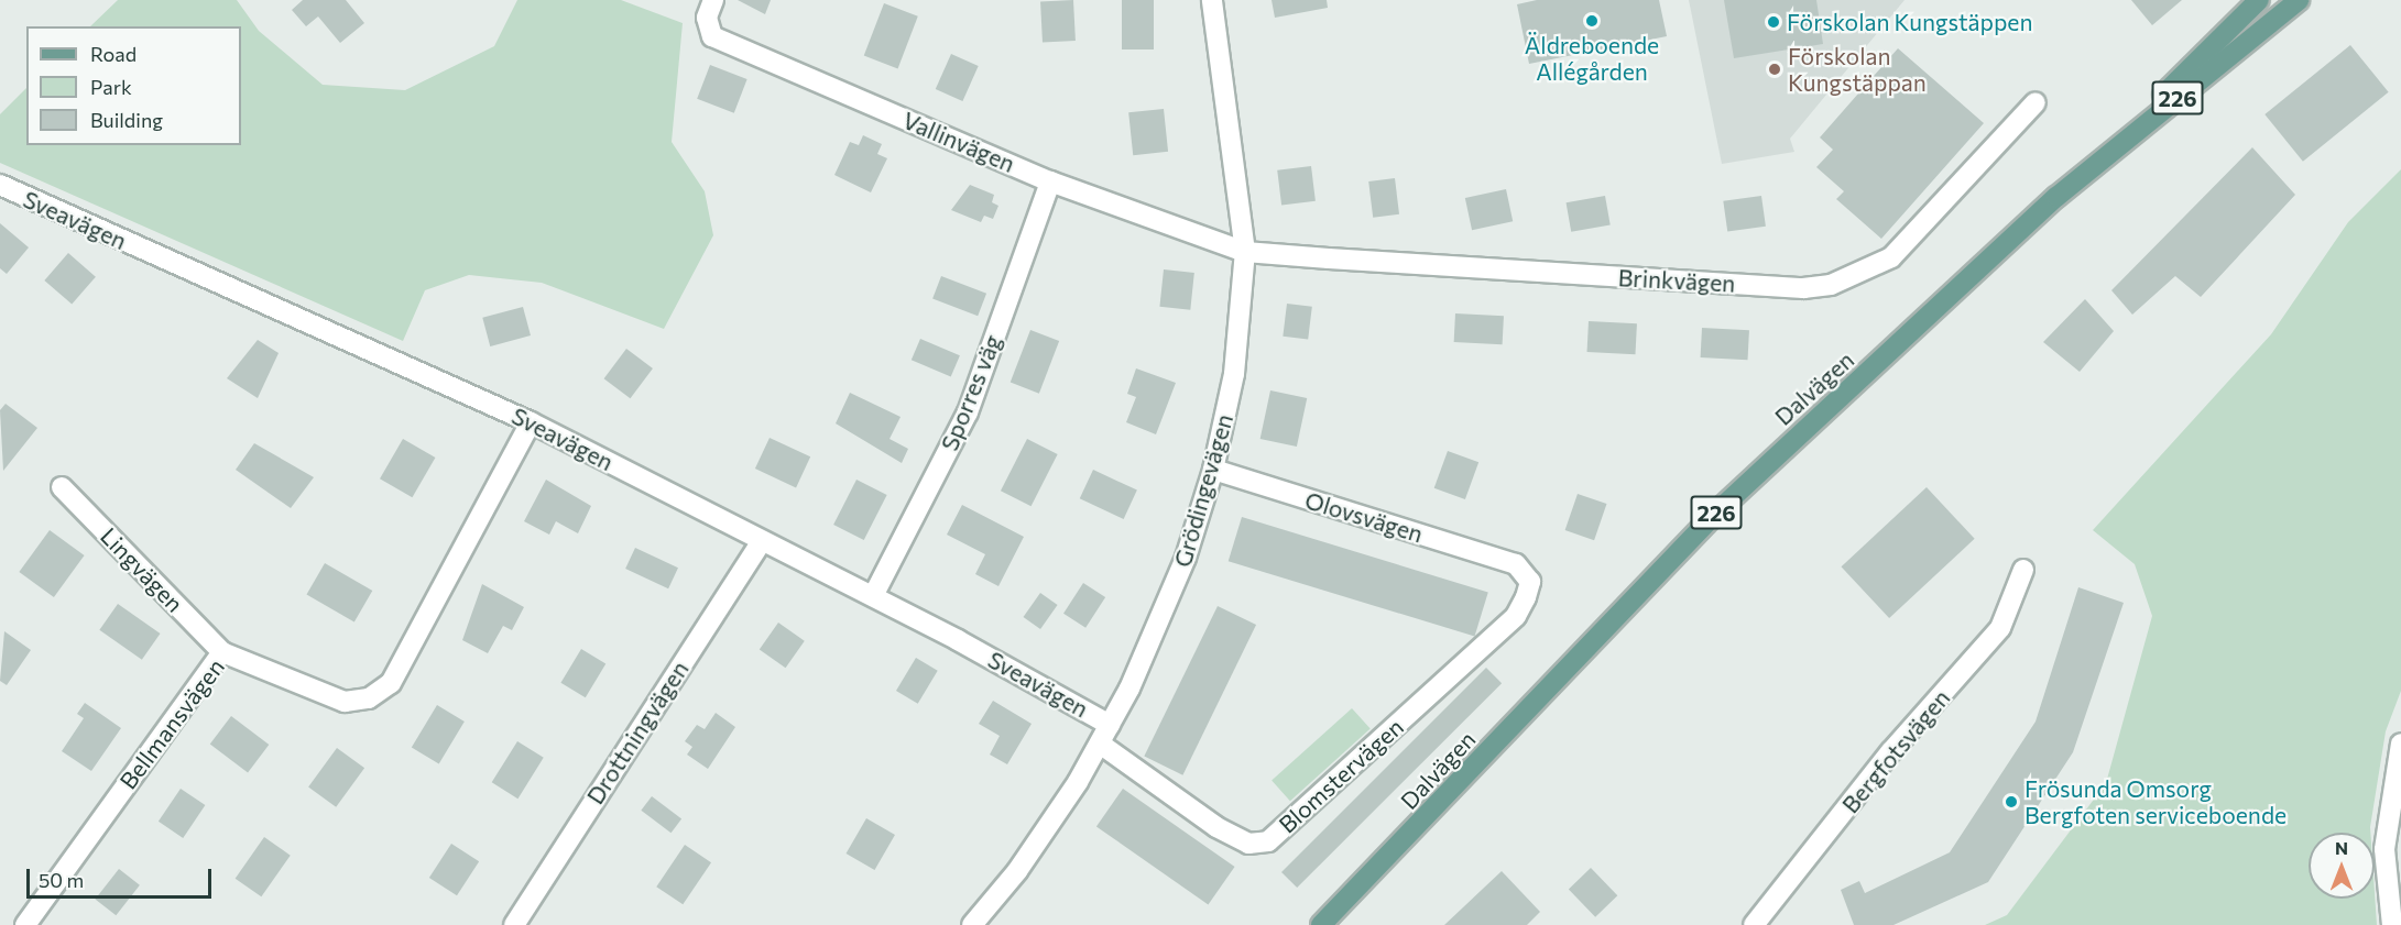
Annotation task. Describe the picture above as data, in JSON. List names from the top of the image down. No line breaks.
{"streets":{"main road":["226","Dalvägen"],"street":["Vallinvägen","Sveavägen","Brinkvägen","Sporres väg","Grödingevägen","Olovsvägen","Lingvägen","Bellmansvägen","Drottningvägen","Bergfotsvägen","Blomstervägen"]},"crossings":[["226","Dalvägen"],["Vallinvägen","Brinkvägen"],["Vallinvägen","Sporres väg"],["Vallinvägen","Grödingevägen"],["Sveavägen","Sporres väg"],["Sveavägen","Grödingevägen"],["Sveavägen","Bellmansvägen"],["Sveavägen","Drottningvägen"],["Brinkvägen","Grödingevägen"],["Grödingevägen","Olovsvägen"],["Grödingevägen","Blomstervägen"],["Olovsvägen","Blomstervägen"],["Lingvägen","Bellmansvägen"]],"places":["Äldreboende Allégården","Förskolan Kungstäppen","Förskolan Kungstäppan","Frösunda Omsorg Bergfoten serviceboende"],"legend":["Road","Park","Building"],"scale_bar":"50 m","north":"top"}
